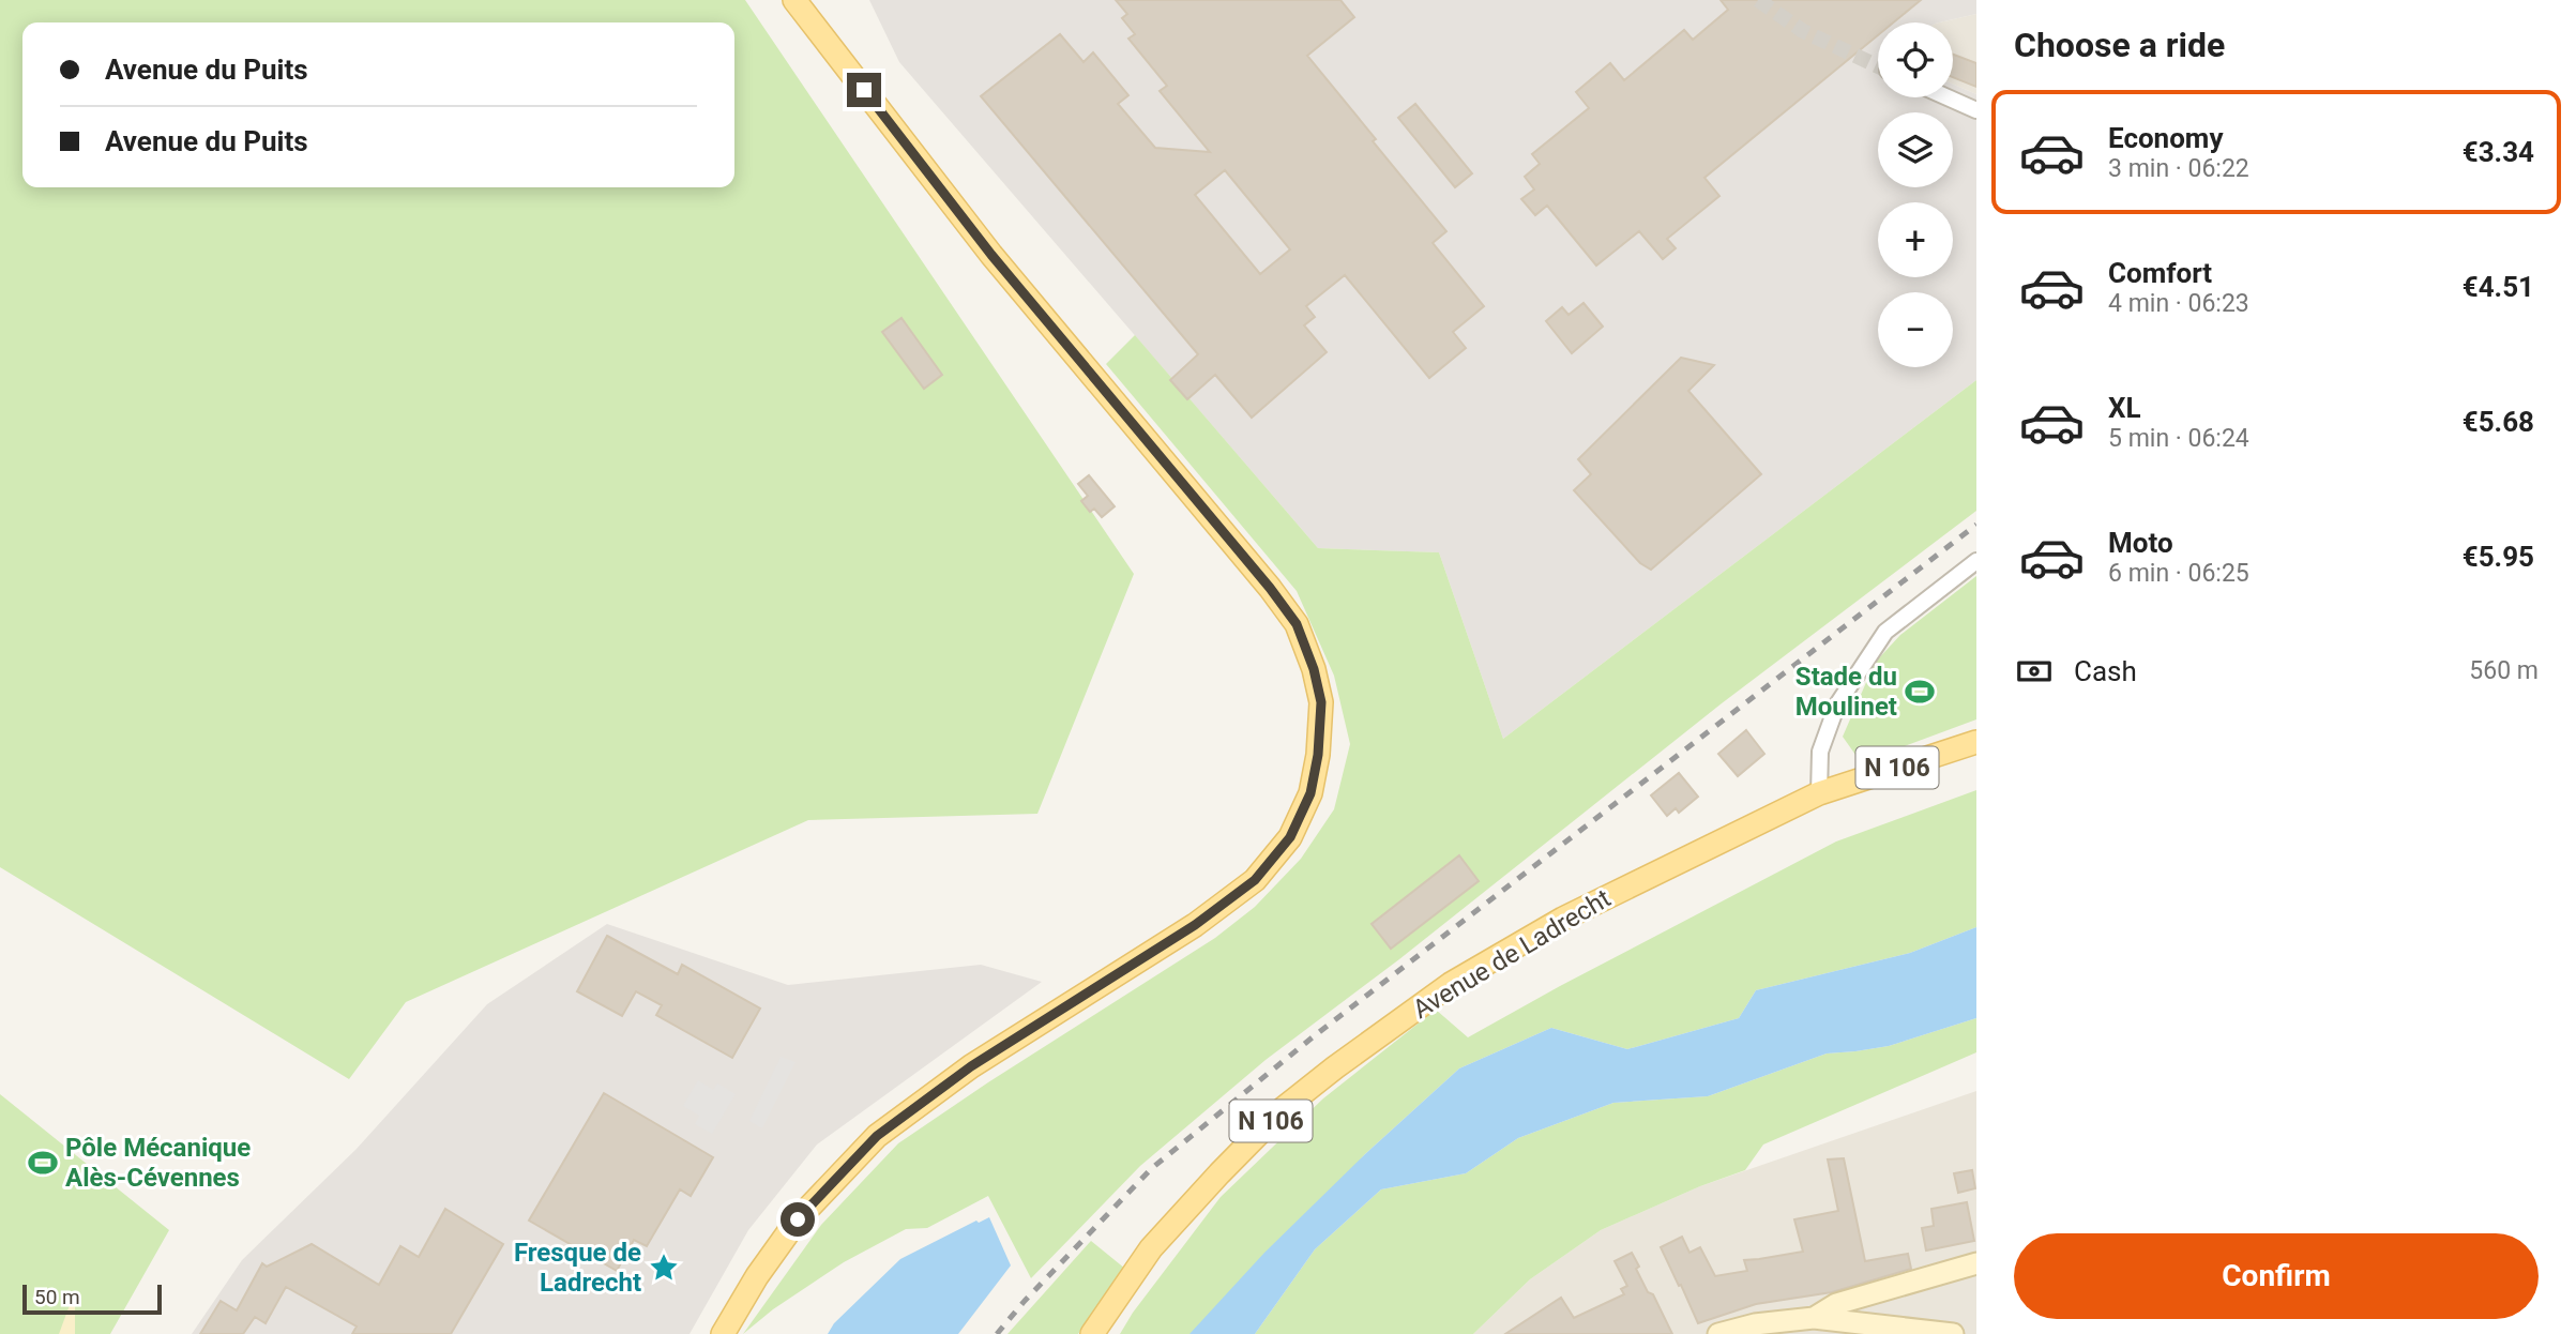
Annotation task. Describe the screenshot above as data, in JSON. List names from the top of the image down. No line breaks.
{"streets":{"main road":["N 106","Avenue de Ladrecht"]},"crossings":[["N 106","Avenue de Ladrecht"]],"places":{"sports":["Stade du Moulinet","Pôle Mécanique Alès-Cévennes"],"place":["Fresque de Ladrecht"]},"scale_bar":"50 m","page":{"heading":"Choose a ride","map_buttons":["+","−"],"banner":["Avenue du Puits","Avenue du Puits"],"list":[{"name":"Economy","note":"3 min · 06:22","value":"€3.34"},{"name":"Comfort","note":"4 min · 06:23","value":"€4.51"},{"name":"XL","note":"5 min · 06:24","value":"€5.68"},{"name":"Moto","note":"6 min · 06:25","value":"€5.95"}],"pay":["Cash","560 m"],"buttons":"Confirm","scale":"50 m"}}
